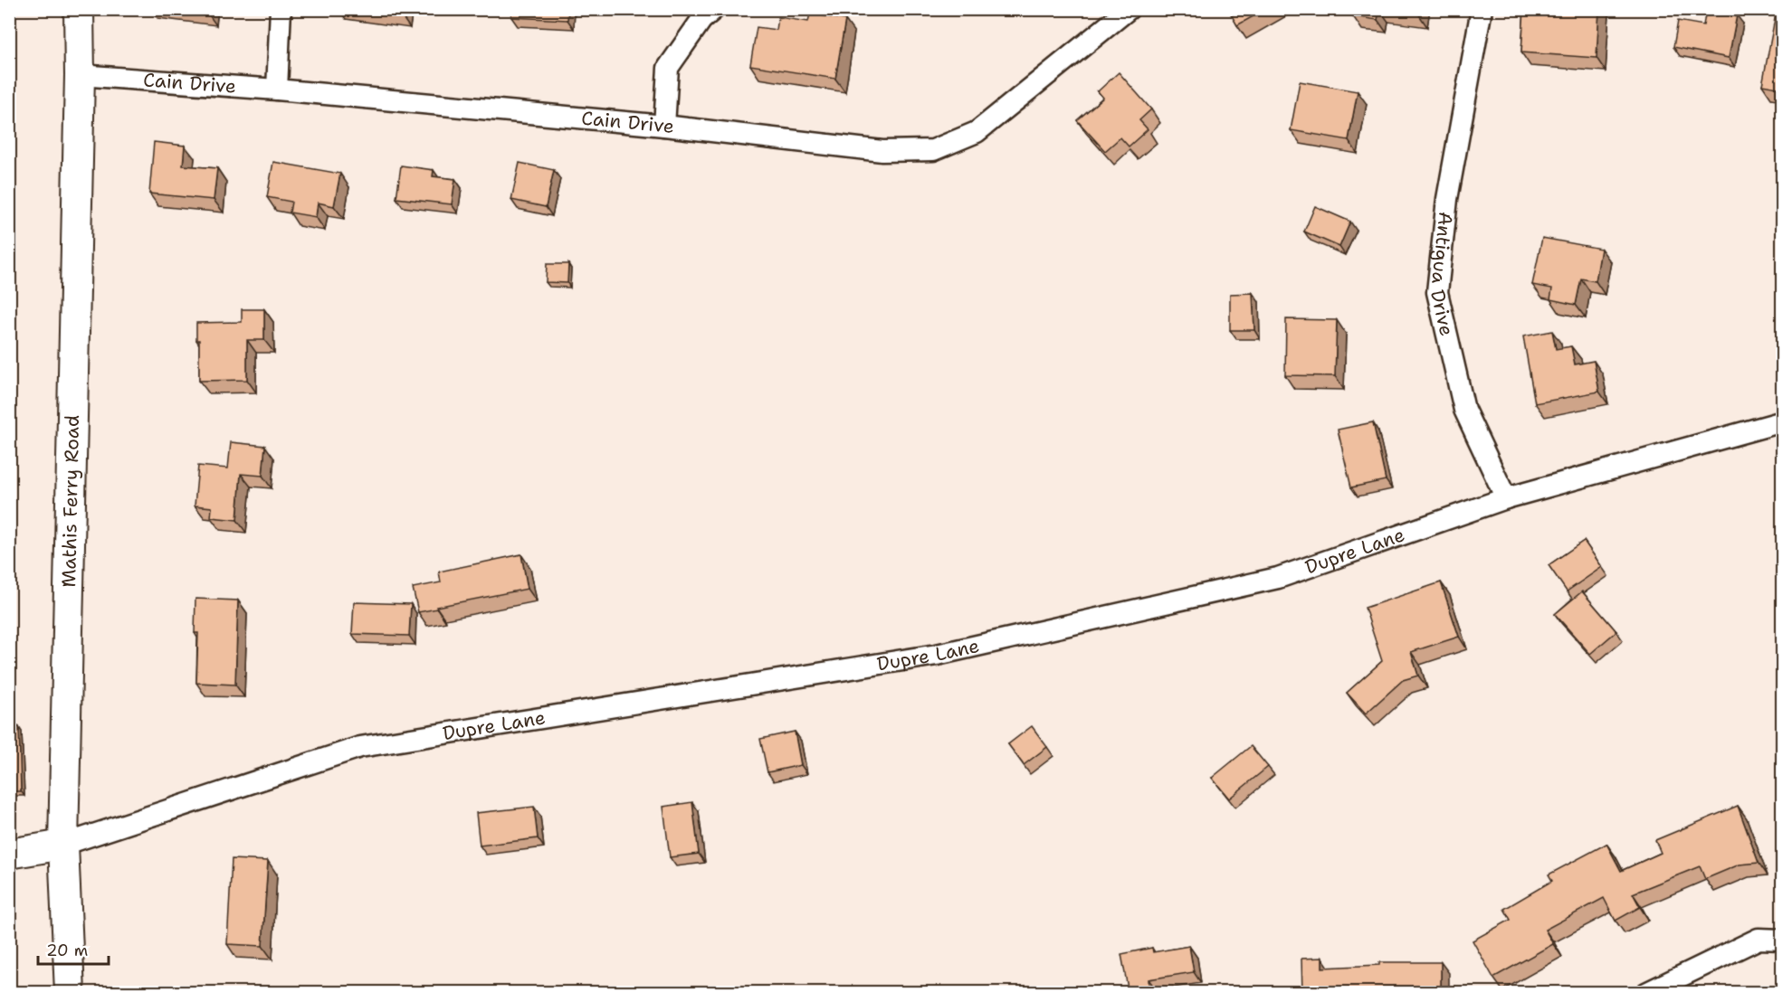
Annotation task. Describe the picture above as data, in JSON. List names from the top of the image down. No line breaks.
{"streets":{"main road":["Mathis Ferry Road"],"street":["Cain Drive","Antigua Drive","Dupre Lane"]},"crossings":[["Cain Drive","Mathis Ferry Road"],["Antigua Drive","Dupre Lane"],["Mathis Ferry Road","Dupre Lane"]],"scale_bar":"20 m"}
